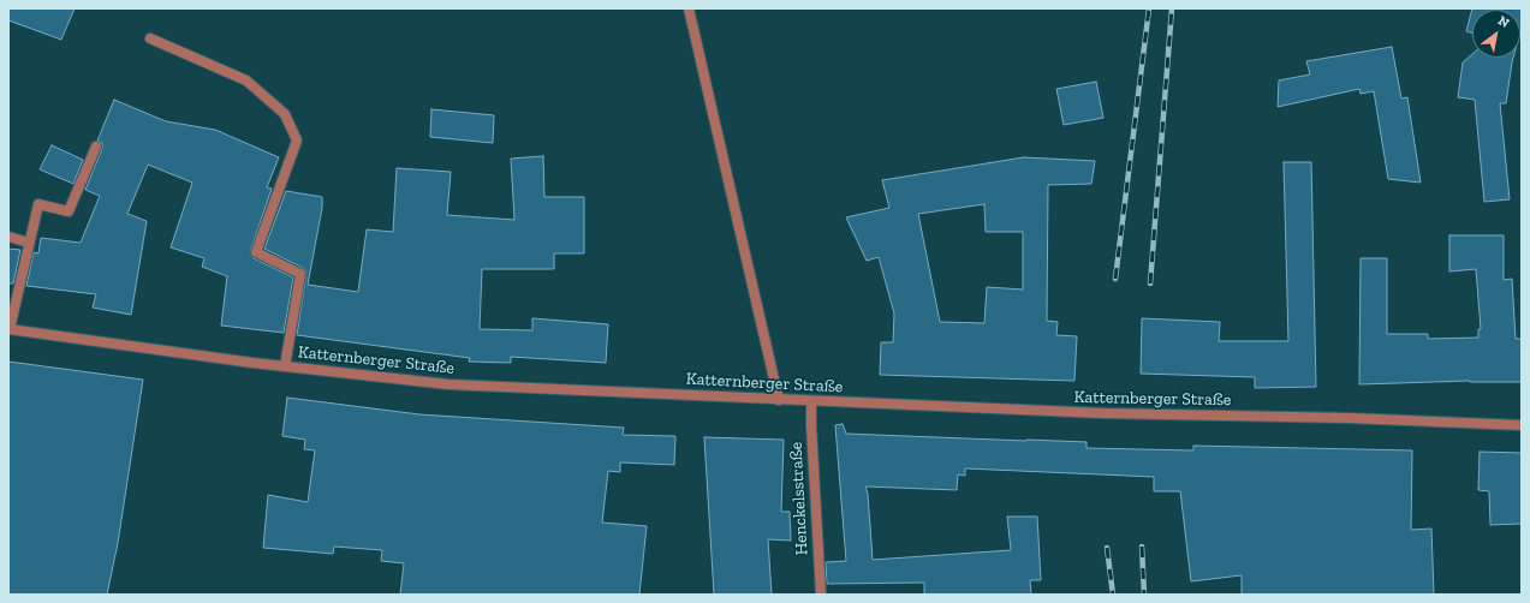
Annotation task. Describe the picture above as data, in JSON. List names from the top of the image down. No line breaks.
{"streets":{"street":["Katternberger Straße","Henckelsstraße"]},"crossings":[["Katternberger Straße","Henckelsstraße"]],"north":"top right"}
